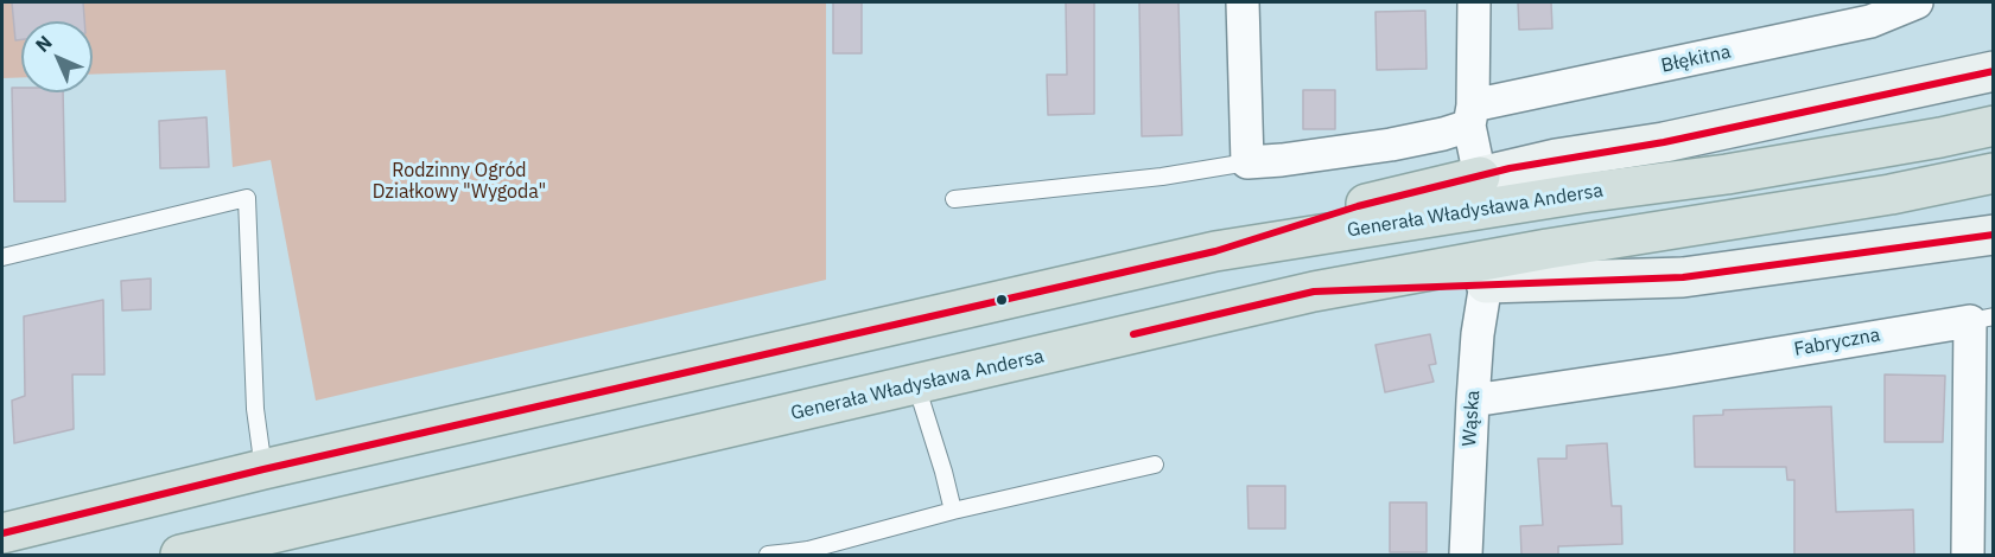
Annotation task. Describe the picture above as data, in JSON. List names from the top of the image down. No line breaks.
{"streets":{"highway":["Generała Władysława Andersa"],"street":["Błękitna","Fabryczna","Wąska"]},"crossings":[["Fabryczna","Wąska"]],"parks":["Rodzinny Ogród Działkowy \"Wygoda\""],"north":"top left"}
